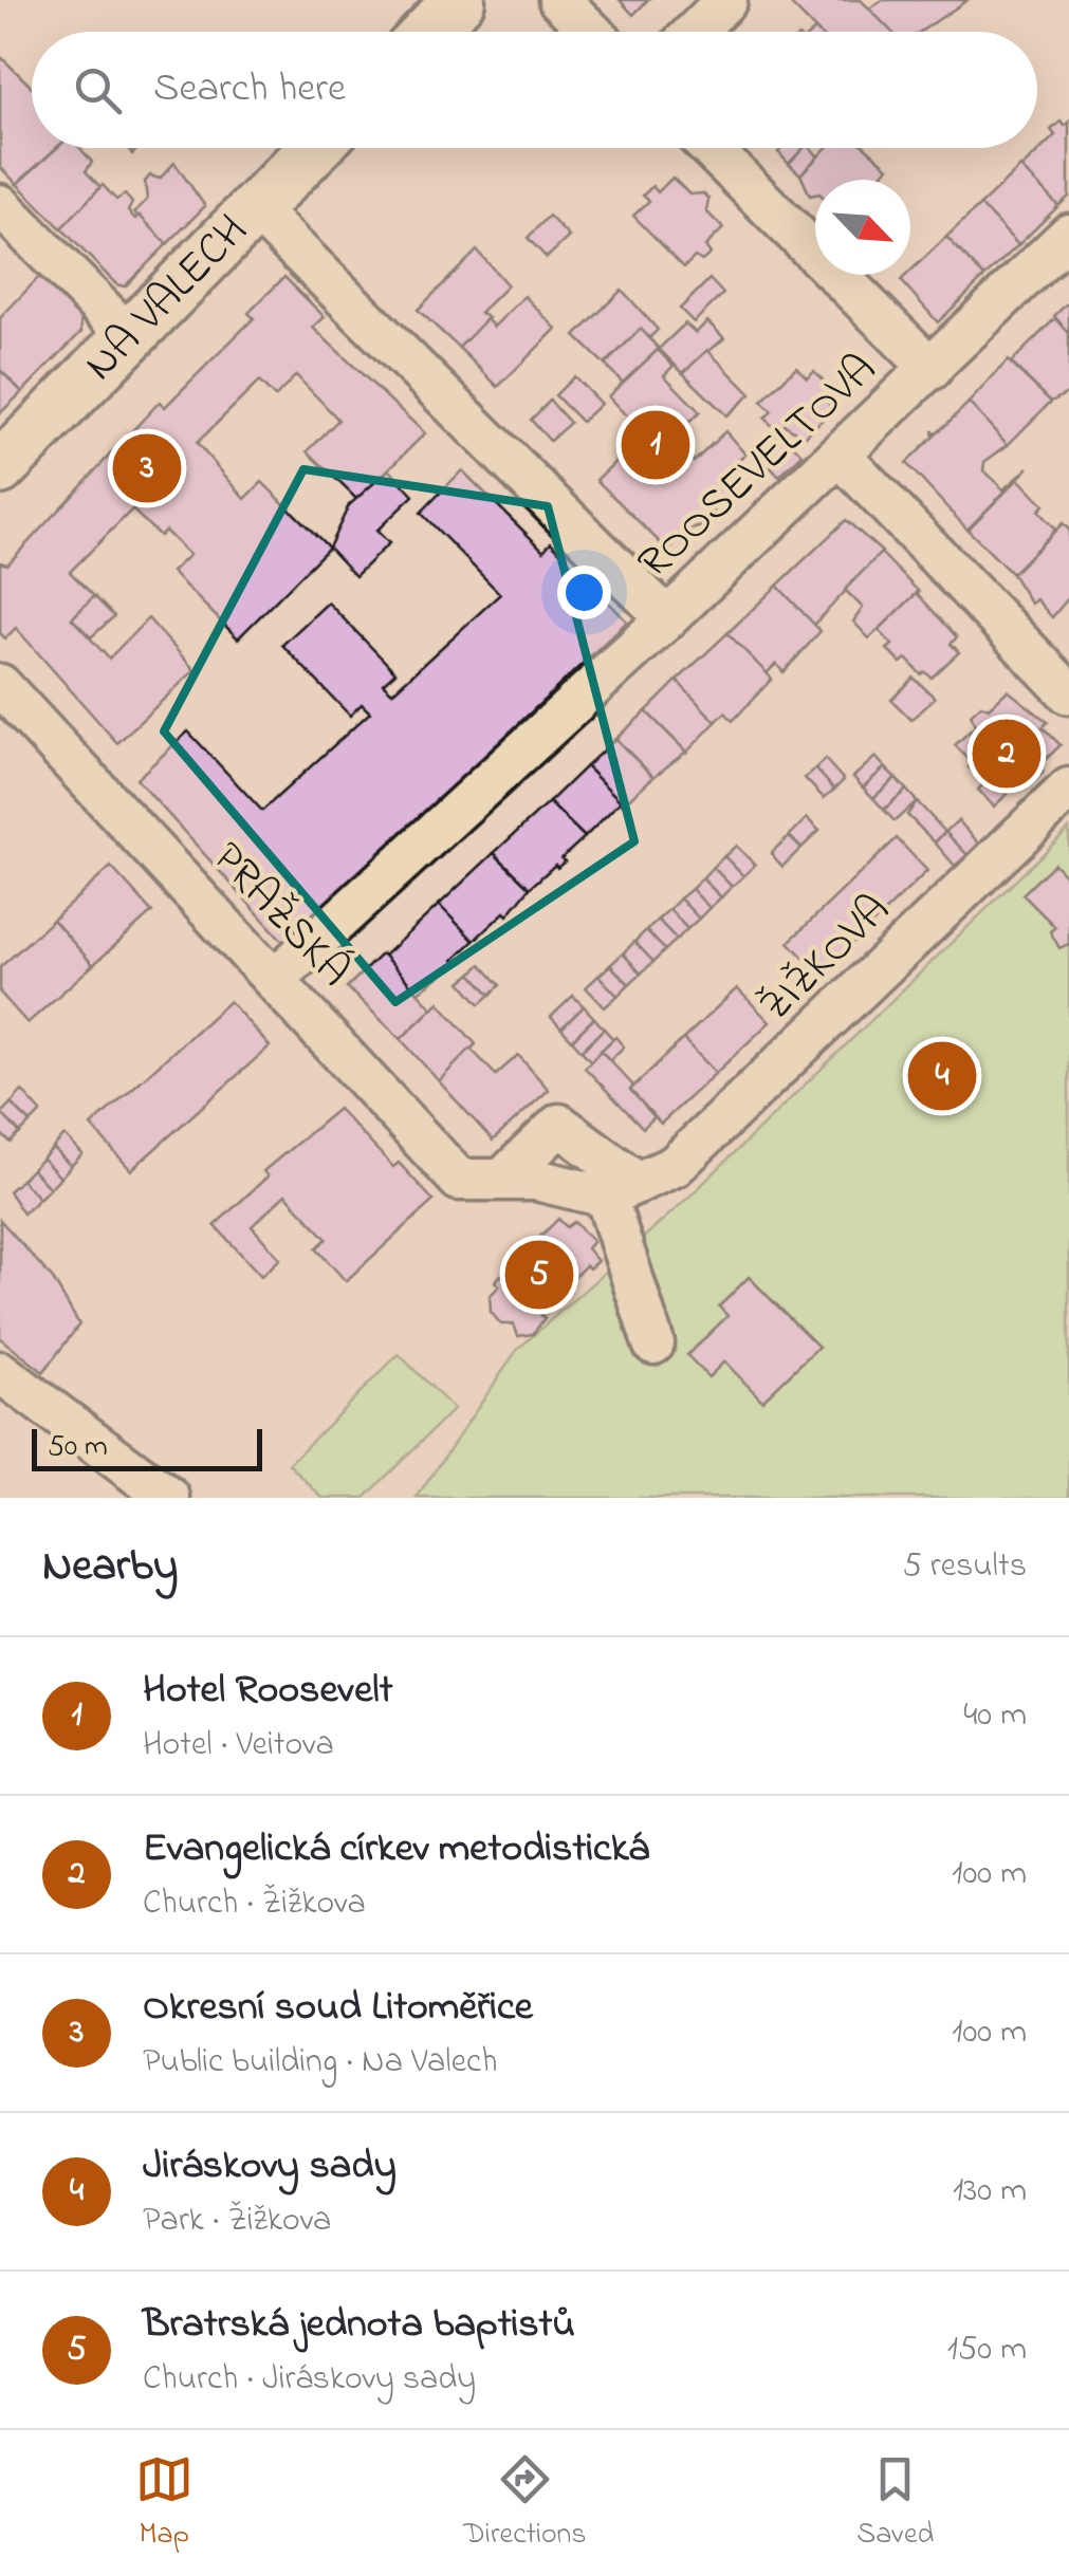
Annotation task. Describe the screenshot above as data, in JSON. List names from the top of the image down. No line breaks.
{"streets":{"main road":["NA VALECH"],"street":["ROOSEVELTOVA","PRAŽSKÁ","ŽIŽKOVA"]},"crossings":[["ROOSEVELTOVA","PRAŽSKÁ"]],"scale_bar":"50 m","north":"bottom right","page":{"search":"Search here","pins":["1","3","2","4","5"],"scale":"50 m","heading":["Nearby","5 results"],"list":[{"mark":"1","name":"Hotel Roosevelt","note":"Hotel · Veitova","value":"40 m"},{"mark":"2","name":"Evangelická církev metodistická","note":"Church · Žižkova","value":"100 m"},{"mark":"3","name":"Okresní soud Litoměřice","note":"Public building · Na Valech","value":"100 m"},{"mark":"4","name":"Jiráskovy sady","note":"Park · Žižkova","value":"130 m"},{"mark":"5","name":"Bratrská jednota baptistů","note":"Church · Jiráskovy sady","value":"150 m"}],"nav":["Map","Directions","Saved"]}}
